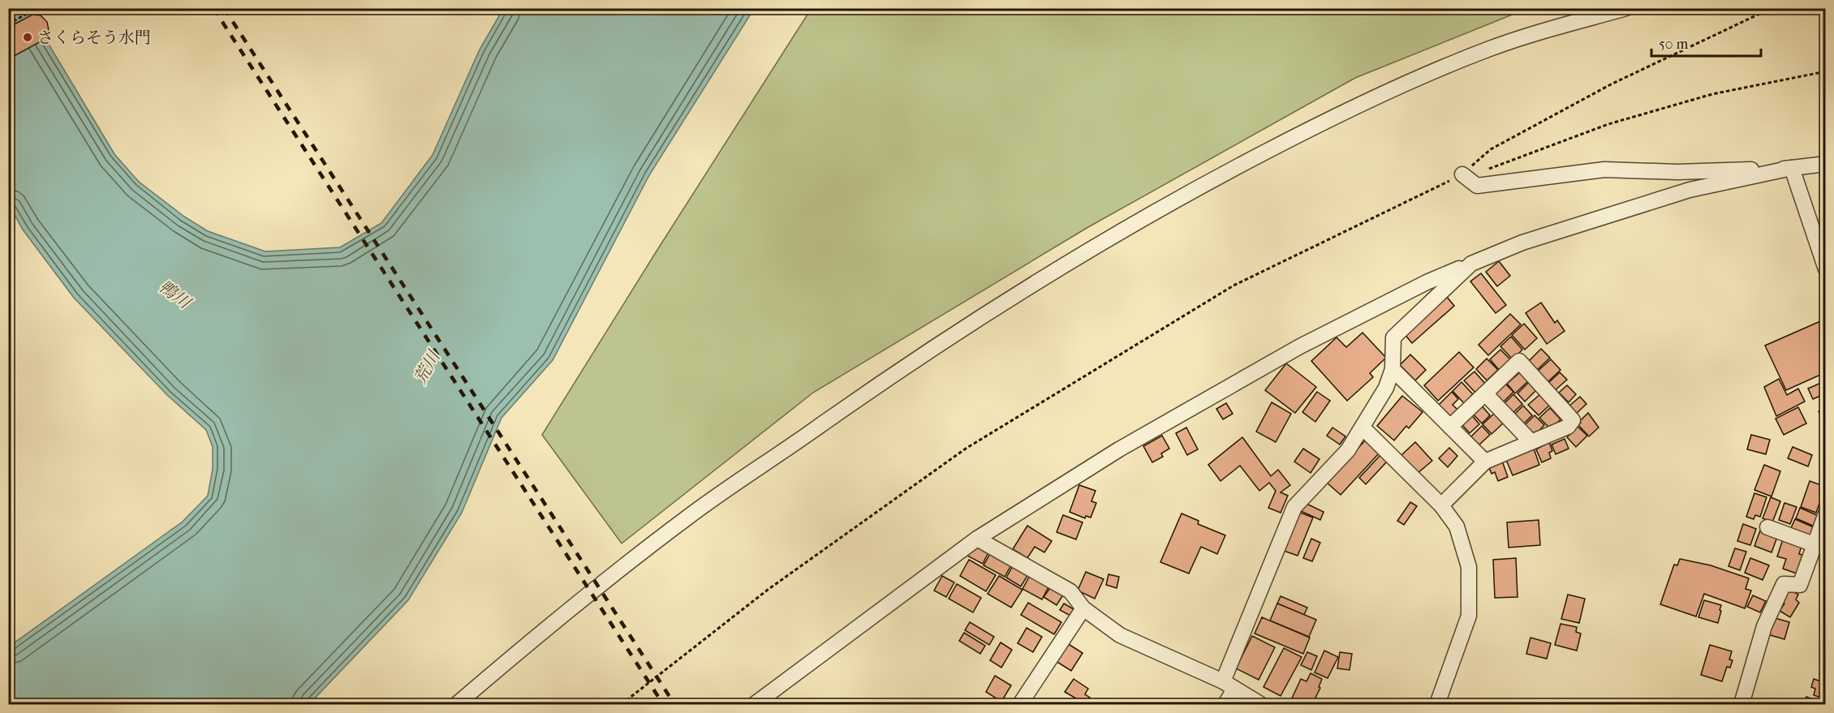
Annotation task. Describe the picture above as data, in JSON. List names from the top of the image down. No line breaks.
{"water":["鴨川","荒川"],"places":["さくらそう水門"],"scale_bar":"50 m"}
